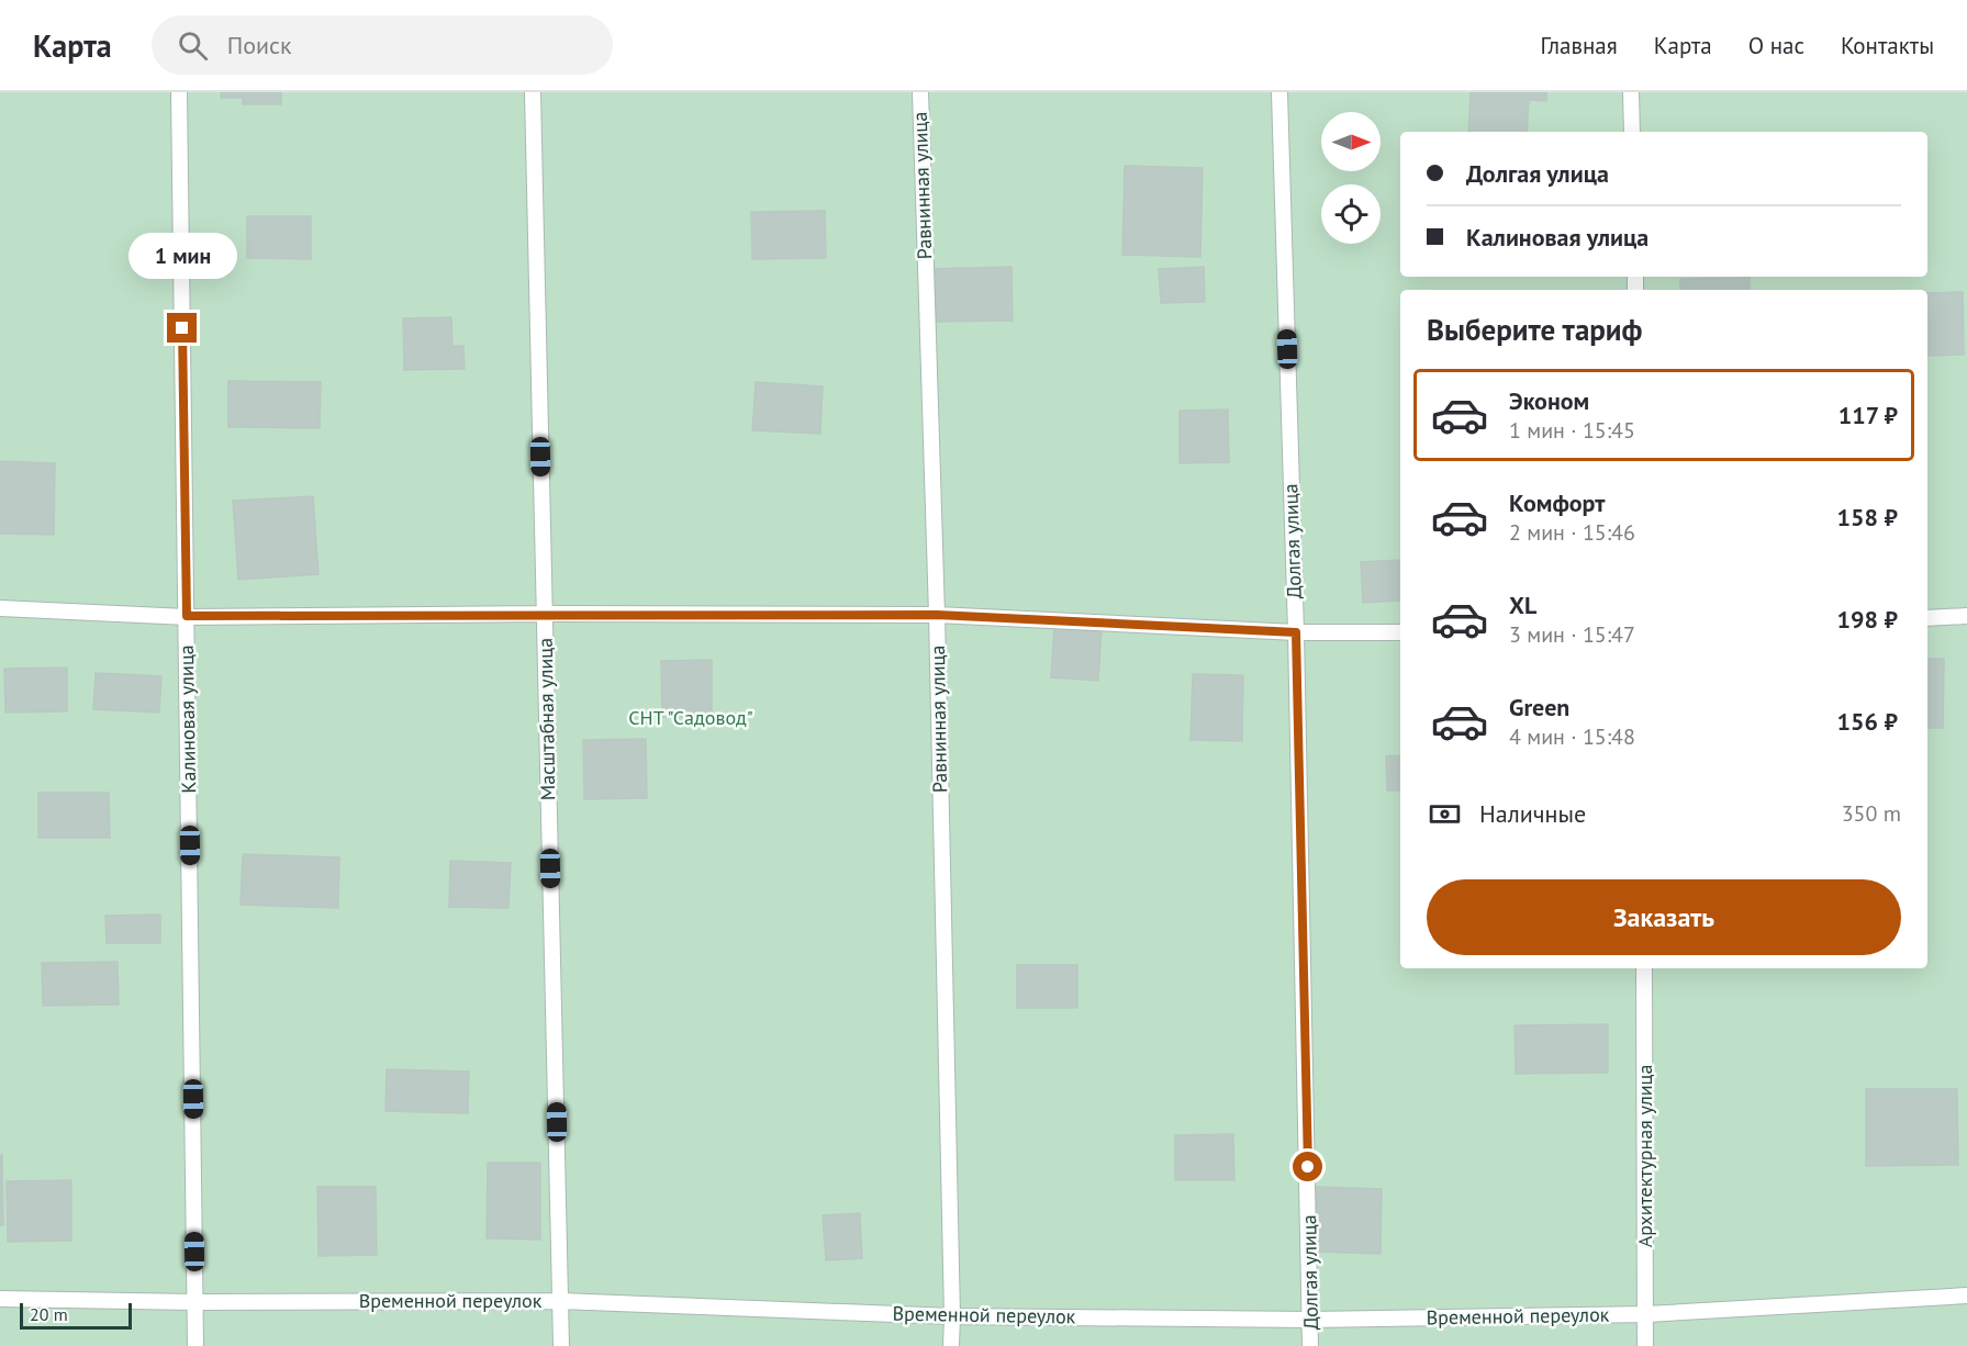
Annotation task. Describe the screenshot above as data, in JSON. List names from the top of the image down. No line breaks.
{"streets":{"lane":["Равнинная улица","Долгая улица","Калиновая улица","Масштабная улица","Архитектурная улица","Временной переулок"]},"crossings":[["Равнинная улица","Временной переулок"],["Долгая улица","Временной переулок"],["Калиновая улица","Временной переулок"],["Масштабная улица","Временной переулок"],["Архитектурная улица","Временной переулок"]],"parks":["СНТ \"Садовод\""],"scale_bar":"20 m","north":"right","page":{"header":"Карта","search":"Поиск","nav":["Главная","Карта","О нас","Контакты"],"banner":["Долгая улица","Калиновая улица"],"bubble":"1 мин","heading":"Выберите тариф","list":[{"name":"Эконом","note":"1 мин · 15:45","value":"117 ₽"},{"name":"Комфорт","note":"2 мин · 15:46","value":"158 ₽"},{"name":"XL","note":"3 мин · 15:47","value":"198 ₽"},{"name":"Green","note":"4 мин · 15:48","value":"156 ₽"}],"pay":["Наличные","350 m"],"buttons":"Заказать","scale":"20 m"}}
